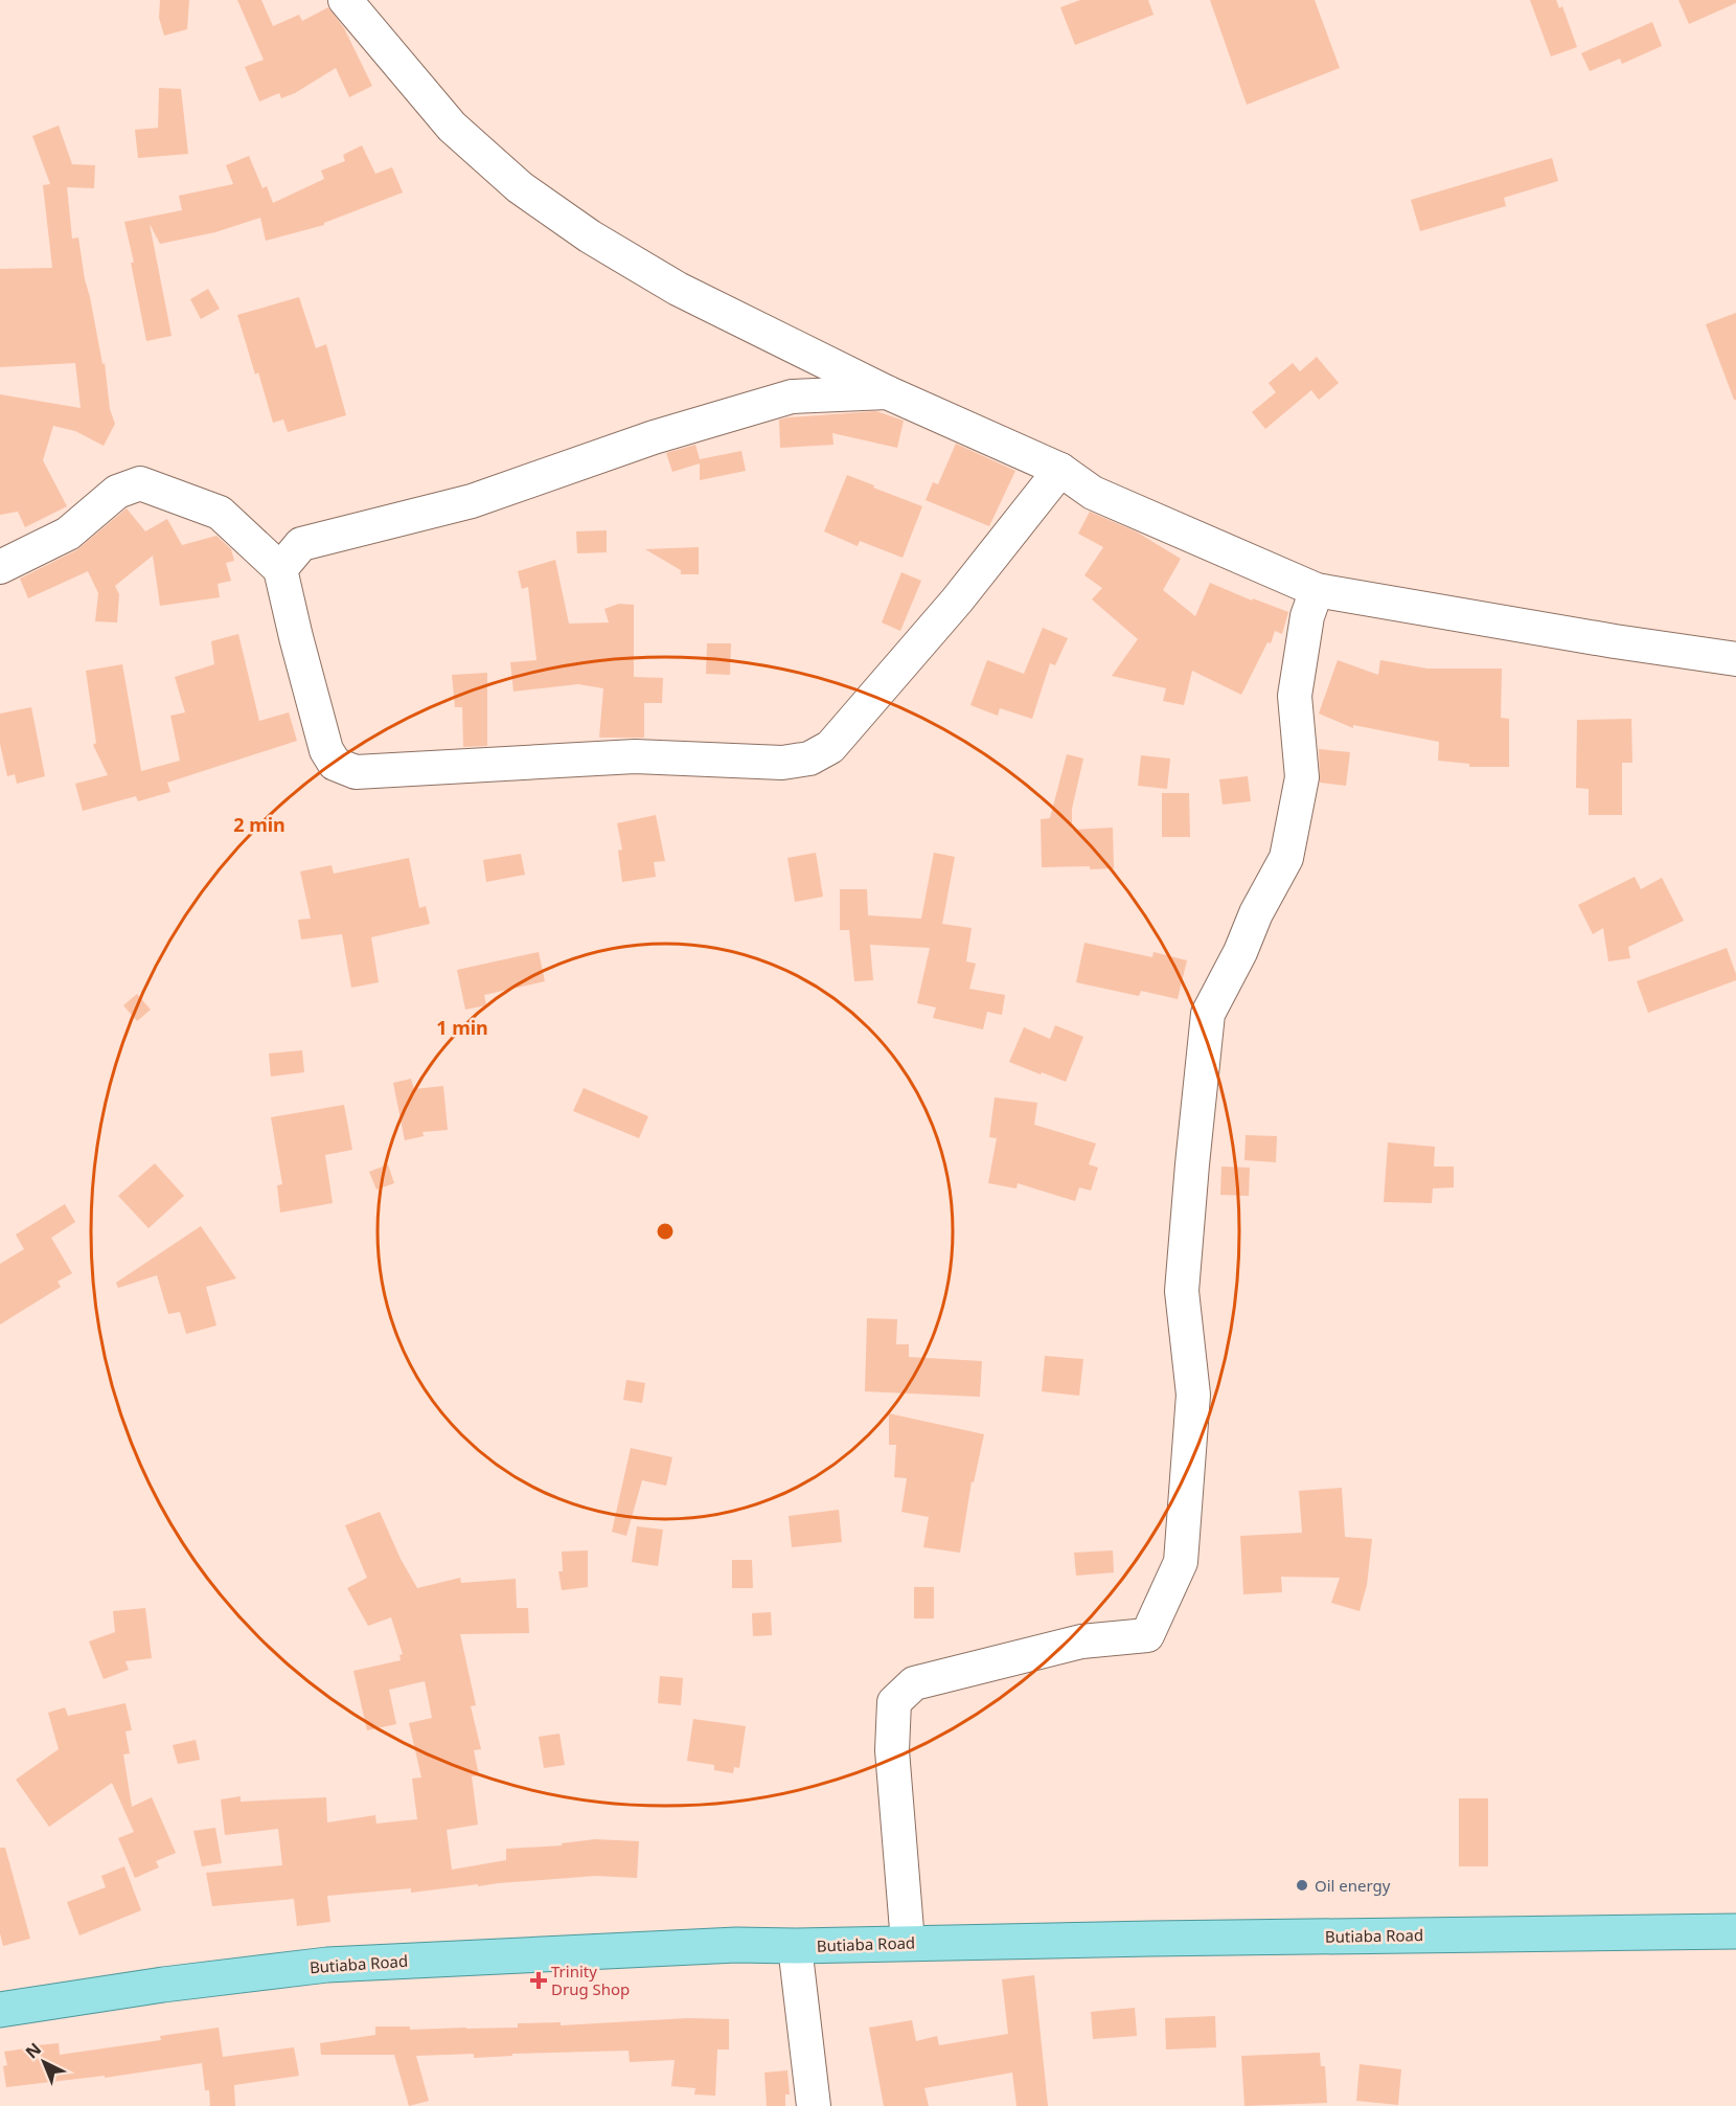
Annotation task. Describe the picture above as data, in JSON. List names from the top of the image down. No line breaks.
{"streets":{"main road":["Butiaba Road"]},"places":{"other":["Oil energy"],"health":["Trinity Drug Shop"]},"north":"top left","rings":["2 min","1 min"]}
